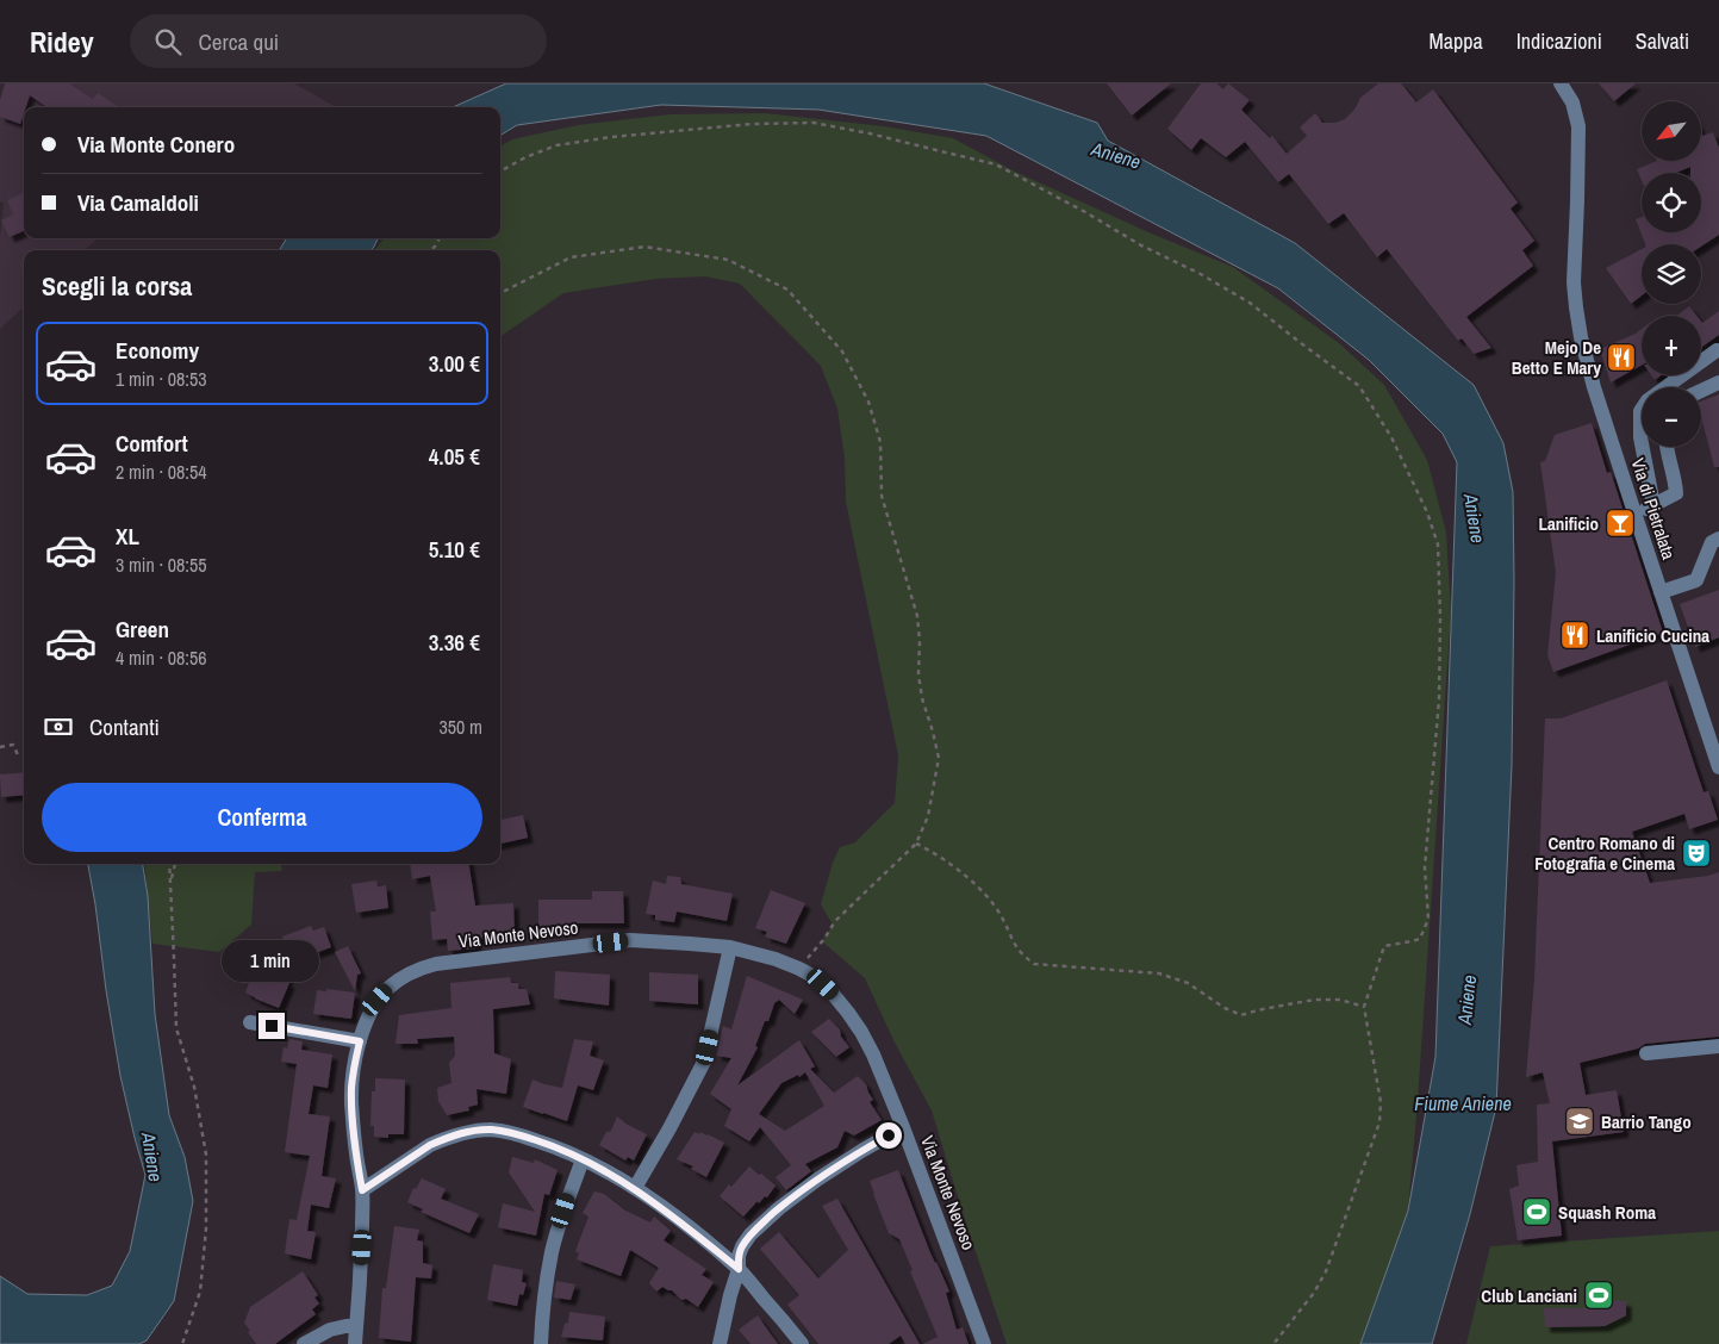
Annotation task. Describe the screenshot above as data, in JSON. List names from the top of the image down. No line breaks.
{"streets":{"street":["Via di Pietralata","Via Monte Nevoso"]},"water":["Aniene","Fiume Aniene"],"places":{"restaurant":["Mejo De Betto E Mary","Lanificio Cucina"],"bar":["Lanificio"],"theatre":["Centro Romano di Fotografia e Cinema"],"school or university":["Barrio Tango"],"sports":["Squash Roma","Club Lanciani"]},"north":"bottom left","page":{"header":"Ridey","search":"Cerca qui","nav":["Mappa","Indicazioni","Salvati"],"map_buttons":["+","−"],"banner":["Via Monte Conero","Via Camaldoli"],"heading":"Scegli la corsa","list":[{"name":"Economy","note":"1 min · 08:53","value":"3.00 €"},{"name":"Comfort","note":"2 min · 08:54","value":"4.05 €"},{"name":"XL","note":"3 min · 08:55","value":"5.10 €"},{"name":"Green","note":"4 min · 08:56","value":"3.36 €"}],"pay":["Contanti","350 m"],"buttons":"Conferma","bubble":"1 min"}}
